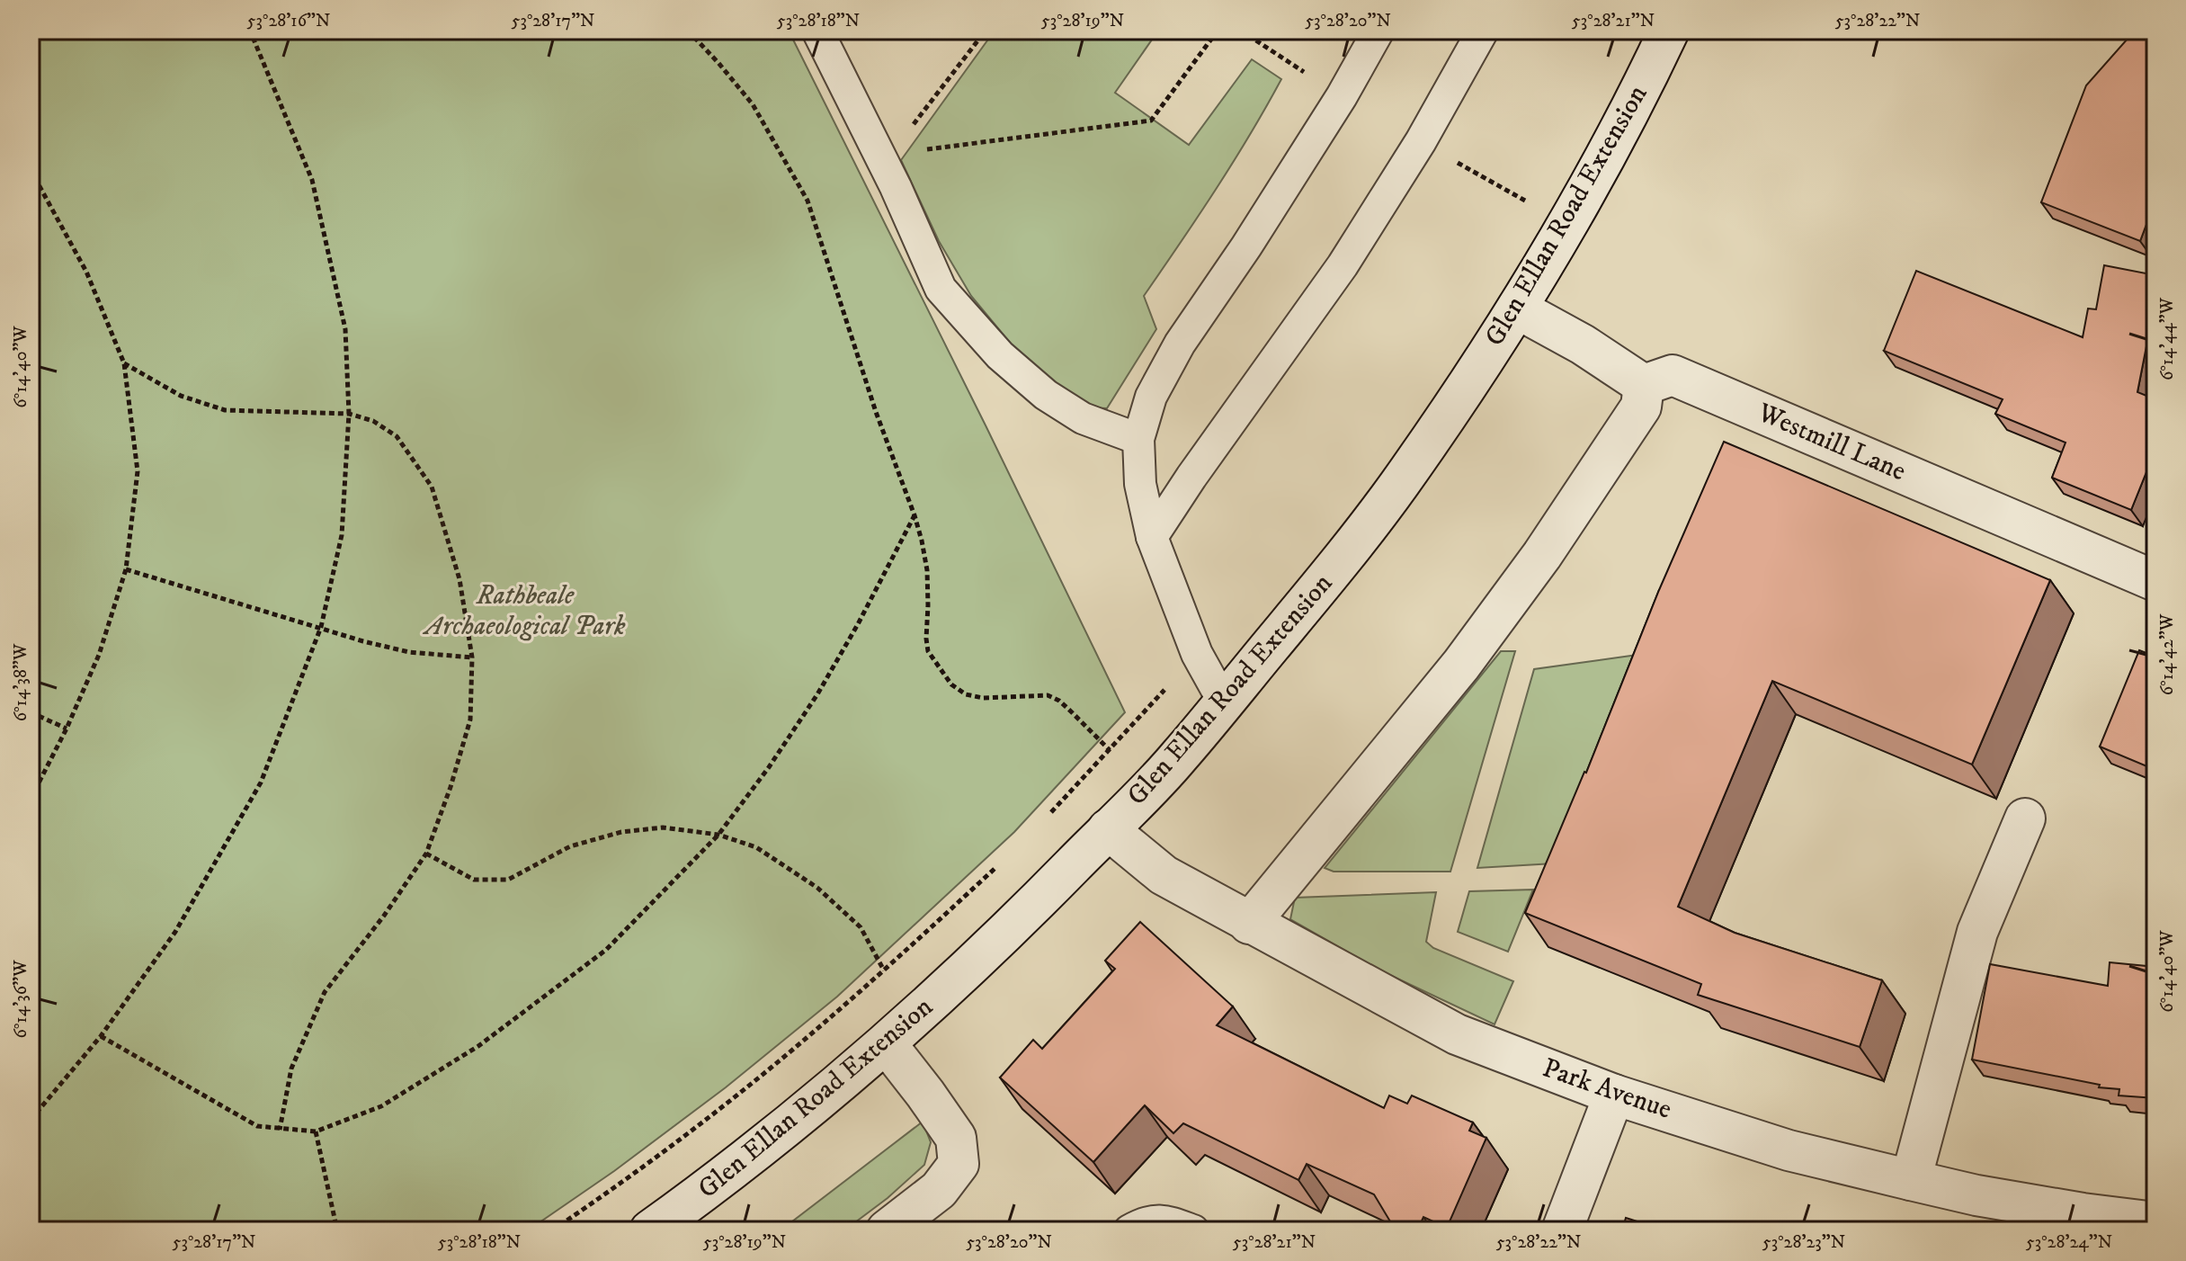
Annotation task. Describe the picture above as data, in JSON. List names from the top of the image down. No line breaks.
{"streets":{"street":["Glen Ellan Road Extension","Westmill Lane","Park Avenue"]},"crossings":[["Glen Ellan Road Extension","Park Avenue"]],"parks":["Rathbeale Archaeological Park"],"coordinates":["53°28'16\"N","53°28'17\"N","53°28'18\"N","53°28'19\"N","53°28'20\"N","53°28'21\"N","53°28'22\"N","6°14'44\"W","6°14'40\"W","6°14'42\"W","6°14'38\"W","6°14'36\"W","53°28'23\"N","53°28'24\"N"]}
